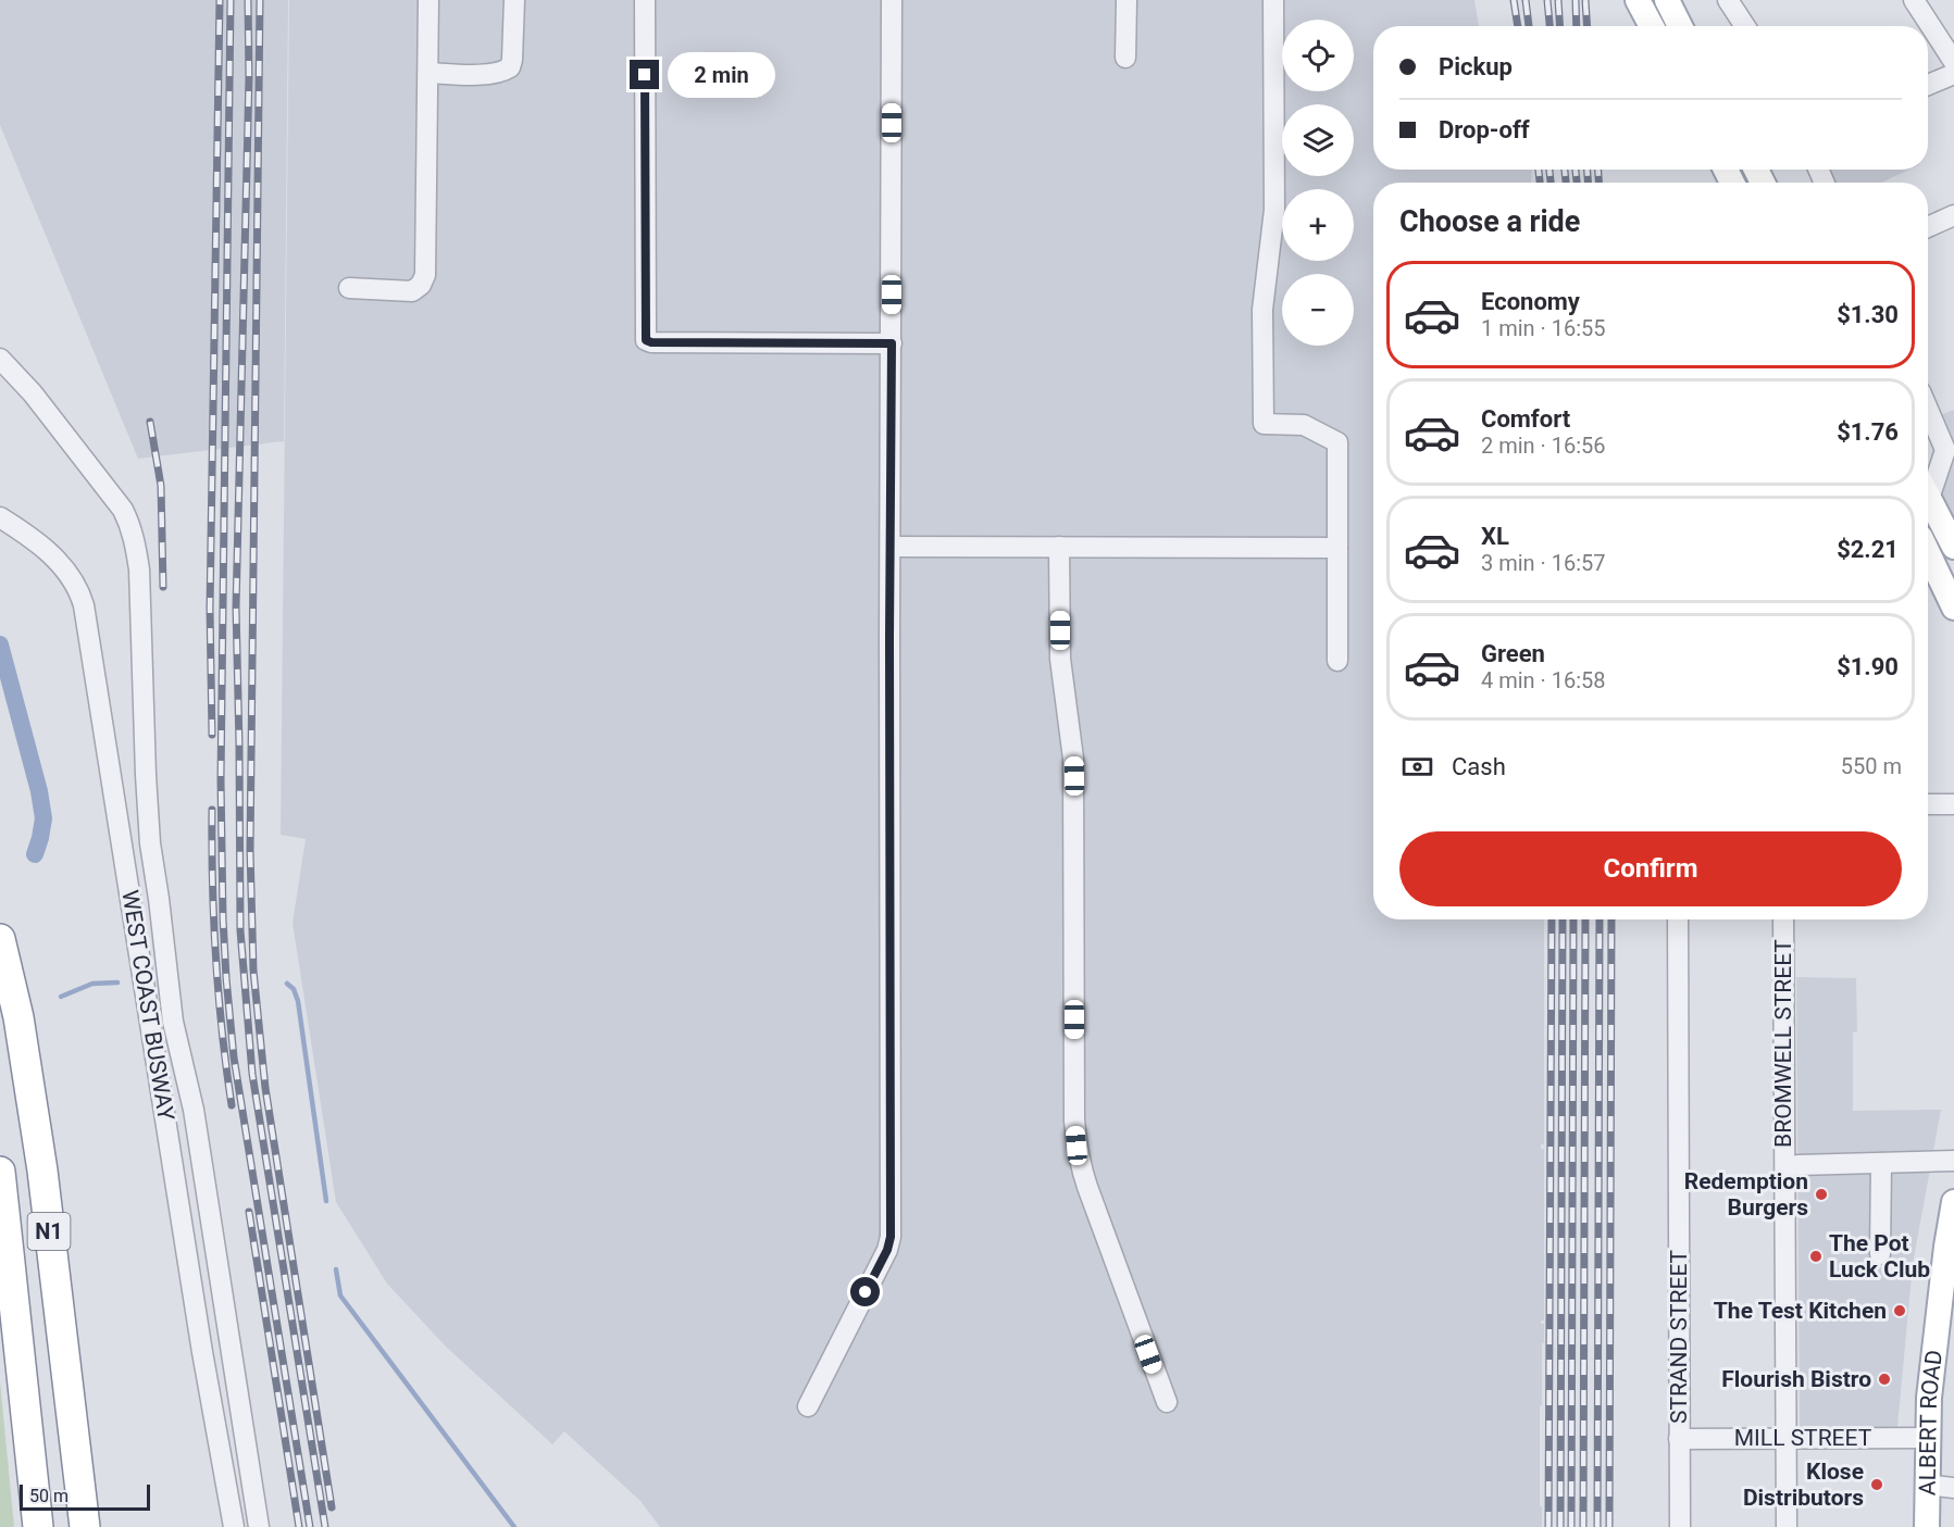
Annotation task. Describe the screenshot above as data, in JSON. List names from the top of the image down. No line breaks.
{"streets":{"highway":["N1"],"main road":["ALBERT ROAD"],"street":["WEST COAST BUSWAY","BROMWELL STREET","STRAND STREET","MILL STREET"]},"crossings":[["BROMWELL STREET","MILL STREET"],["STRAND STREET","MILL STREET"],["ALBERT ROAD","MILL STREET"]],"places":["Redemption Burgers","The Pot Luck Club","The Test Kitchen","Flourish Bistro","Klose Distributors"],"scale_bar":"50 m","page":{"map_buttons":["+","−"],"banner":["Pickup","Drop-off"],"bubble":"2 min","heading":"Choose a ride","list":[{"name":"Economy","note":"1 min · 16:55","value":"$1.30"},{"name":"Comfort","note":"2 min · 16:56","value":"$1.76"},{"name":"XL","note":"3 min · 16:57","value":"$2.21"},{"name":"Green","note":"4 min · 16:58","value":"$1.90"}],"pay":["Cash","550 m"],"buttons":"Confirm","scale":"50 m"}}
